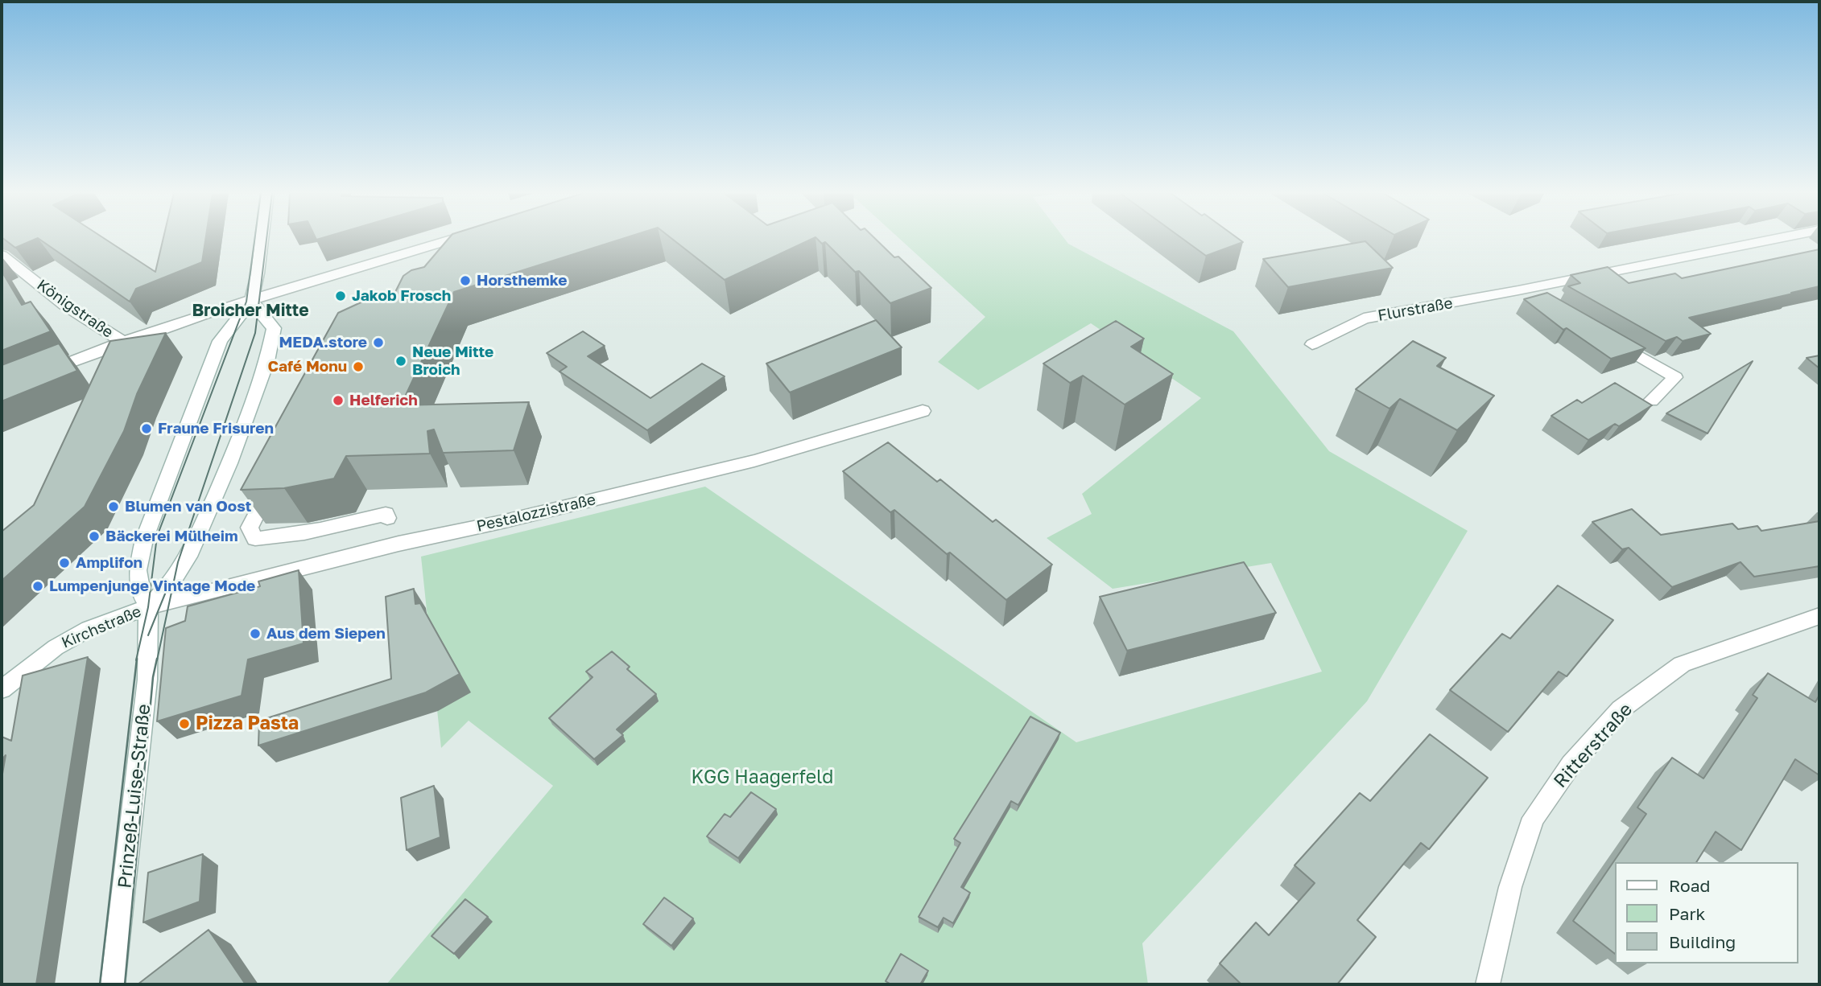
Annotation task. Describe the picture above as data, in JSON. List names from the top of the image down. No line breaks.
{"streets":{"street":["Königstraße","Flurstraße","Pestalozzistraße","Kirchstraße","Ritterstraße","Prinzeß-Luise-Straße"]},"crossings":[["Pestalozzistraße","Kirchstraße"],["Pestalozzistraße","Prinzeß-Luise-Straße"],["Kirchstraße","Prinzeß-Luise-Straße"]],"districts":["Broicher Mitte"],"parks":["KGG Haagerfeld"],"places":["Horsthemke","Jakob Frosch","MEDA.store","Neue Mitte Broich","Café Monu","Helferich","Fraune Frisuren","Blumen van Oost","Bäckerei Mülheim","Amplifon","Lumpenjunge Vintage Mode","Aus dem Siepen","Pizza Pasta"],"legend":["Road","Park","Building"]}
